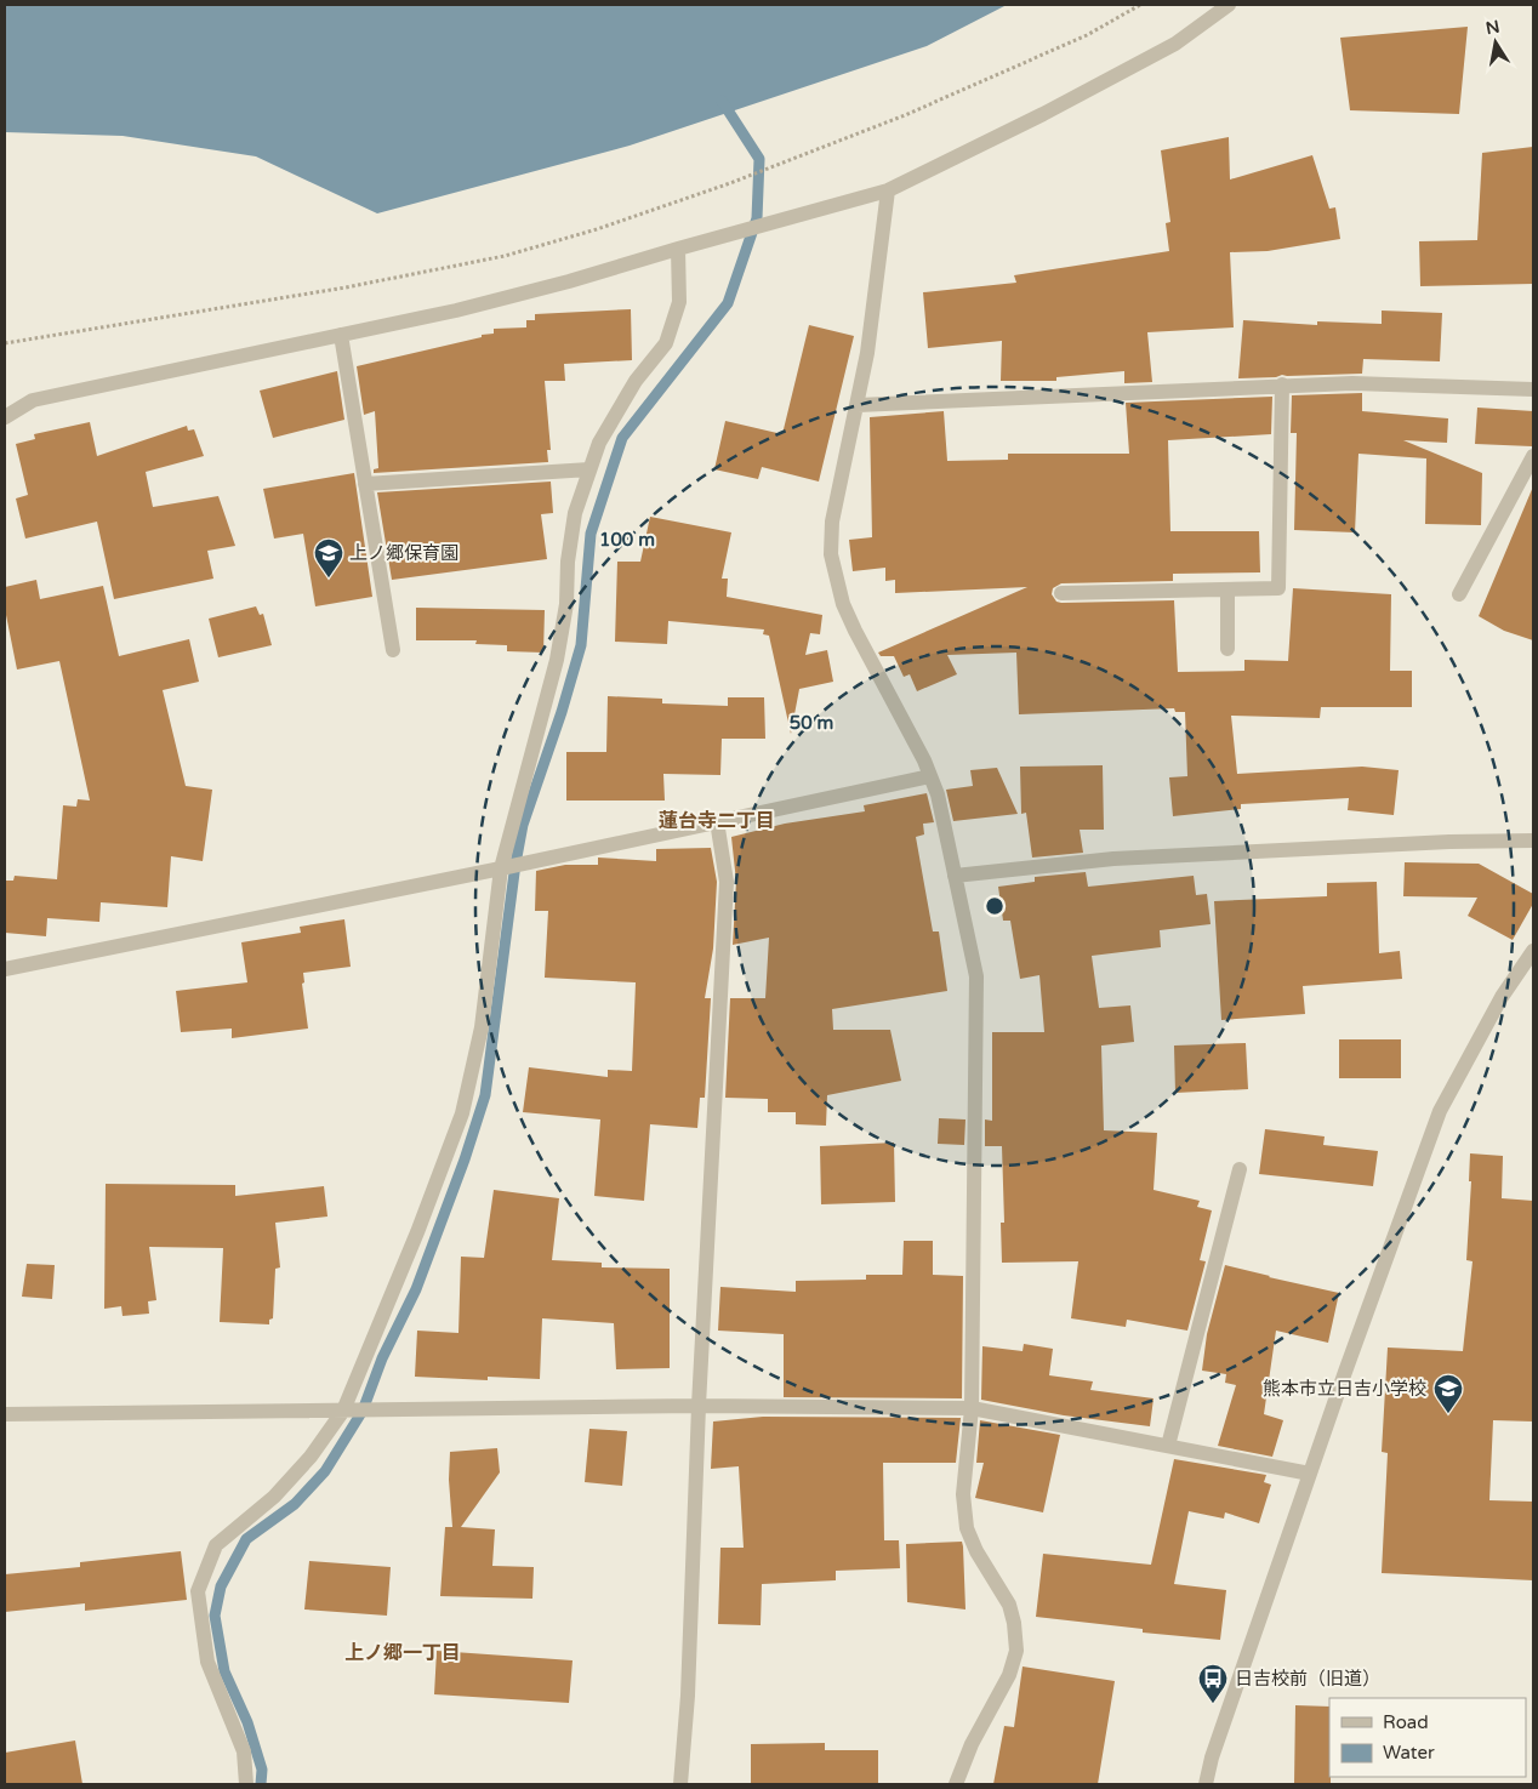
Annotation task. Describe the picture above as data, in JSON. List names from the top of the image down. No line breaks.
{"districts":["蓮台寺二丁目","上ノ郷一丁目"],"places":{"school or university":["上ノ郷保育園","熊本市立日吉小学校"],"bus stop":["日吉校前（旧道）"]},"legend":["Road","Water"],"north":"top","rings":["100 m","50 m"]}
